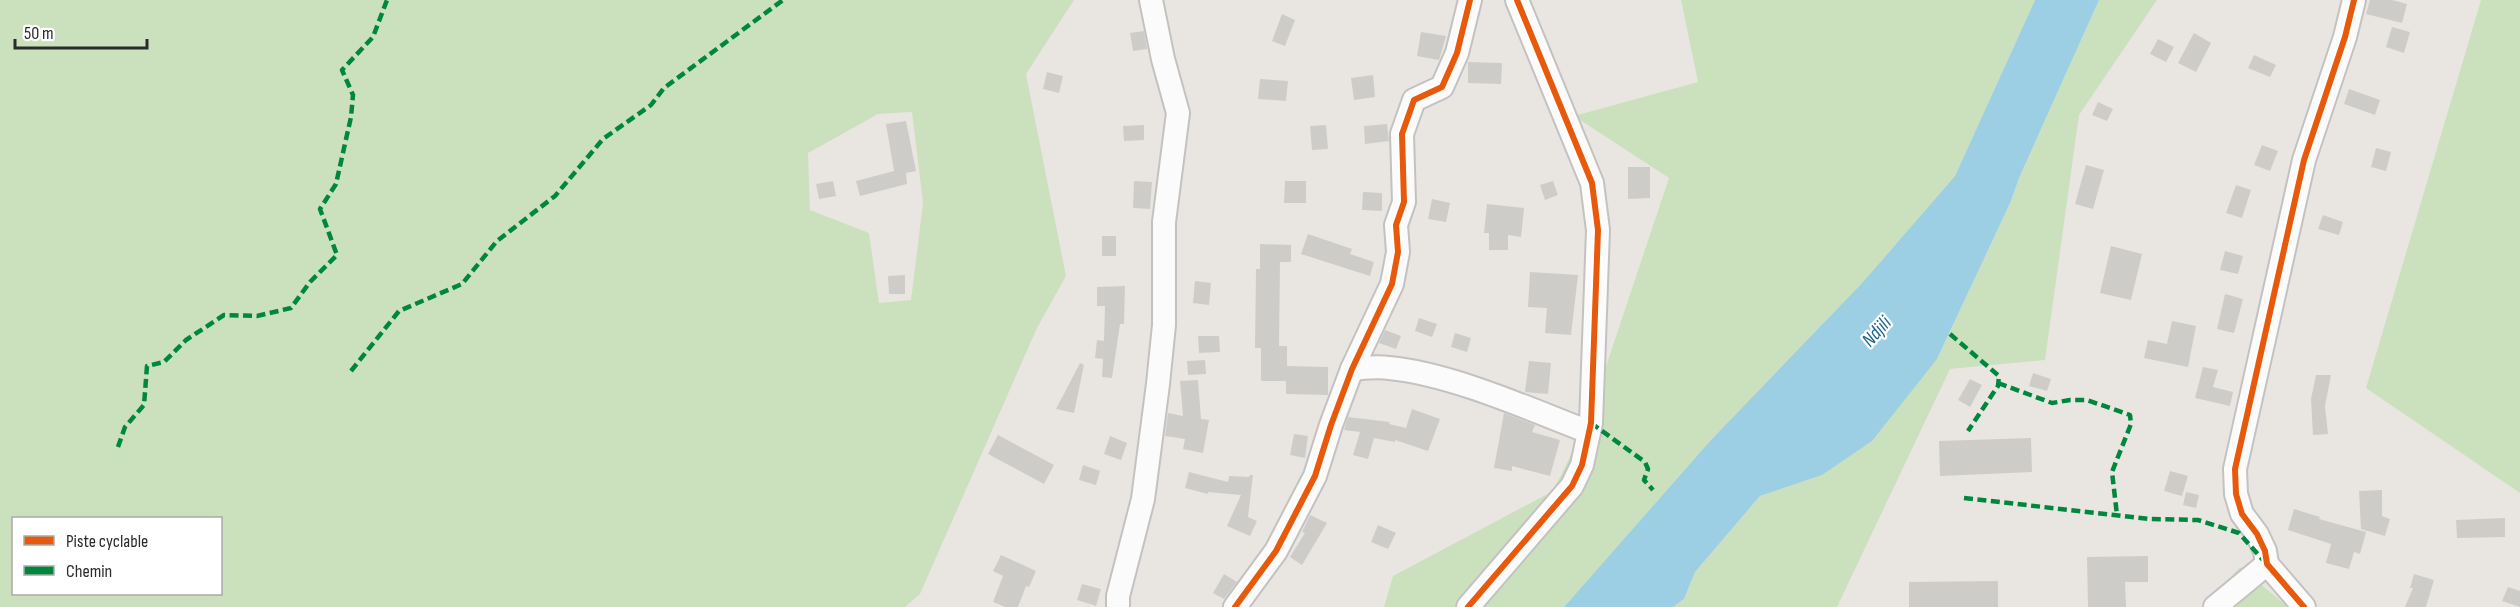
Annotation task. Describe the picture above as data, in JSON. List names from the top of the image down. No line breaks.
{"water":["Ndjili"],"legend":["Piste cyclable","Chemin"],"scale_bar":"50 m"}
